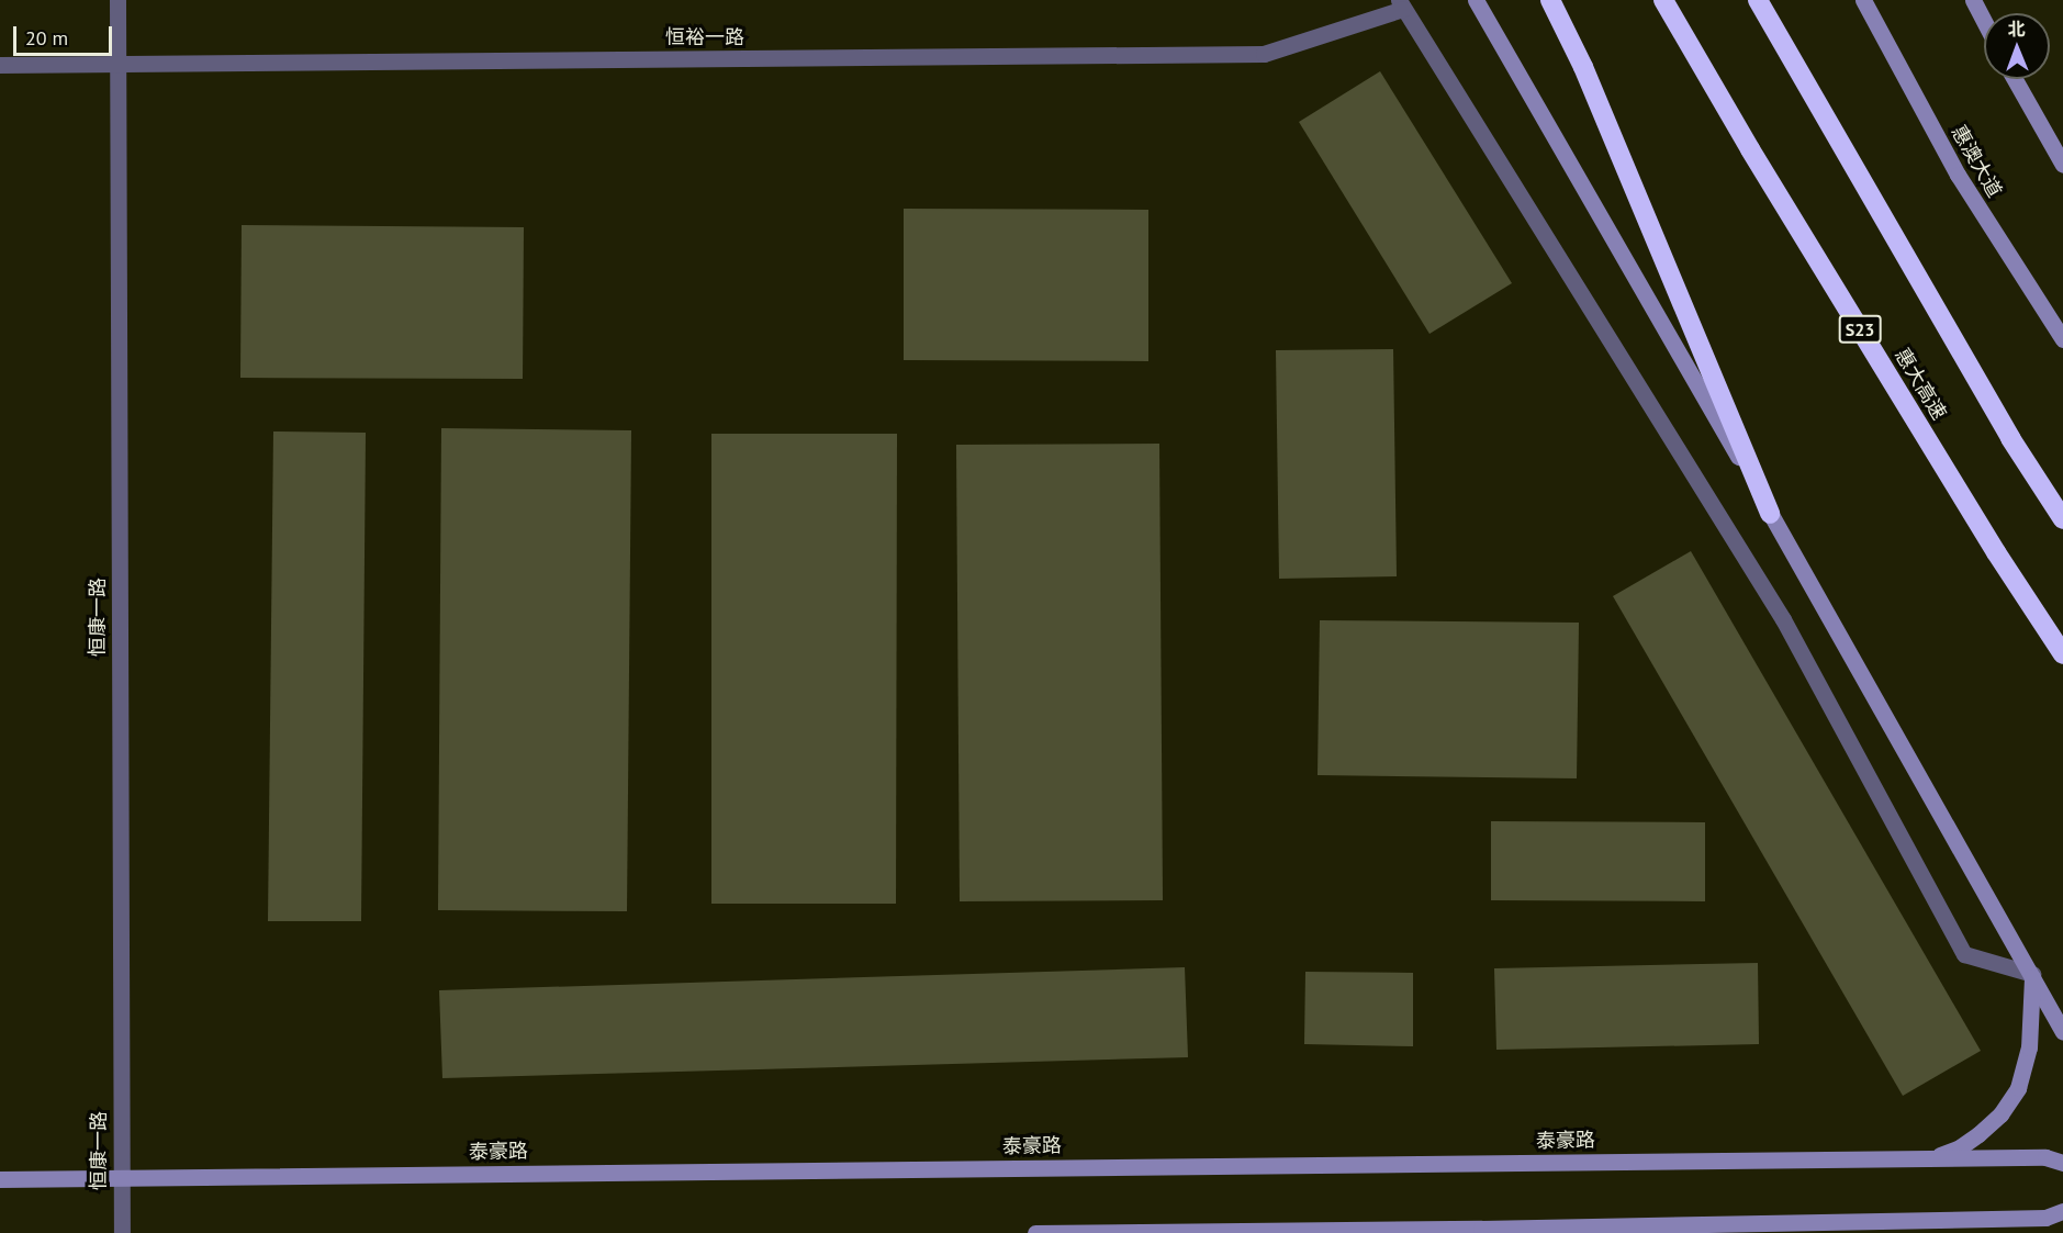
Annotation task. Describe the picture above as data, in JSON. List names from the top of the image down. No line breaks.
{"streets":{"highway":["S23","惠大高速"],"main road":["惠澳大道","泰豪路"],"street":["恒裕一路","恒康一路"]},"crossings":[["恒裕一路","恒康一路"],["恒康一路","泰豪路"]],"scale_bar":"20 m","north":"top"}
